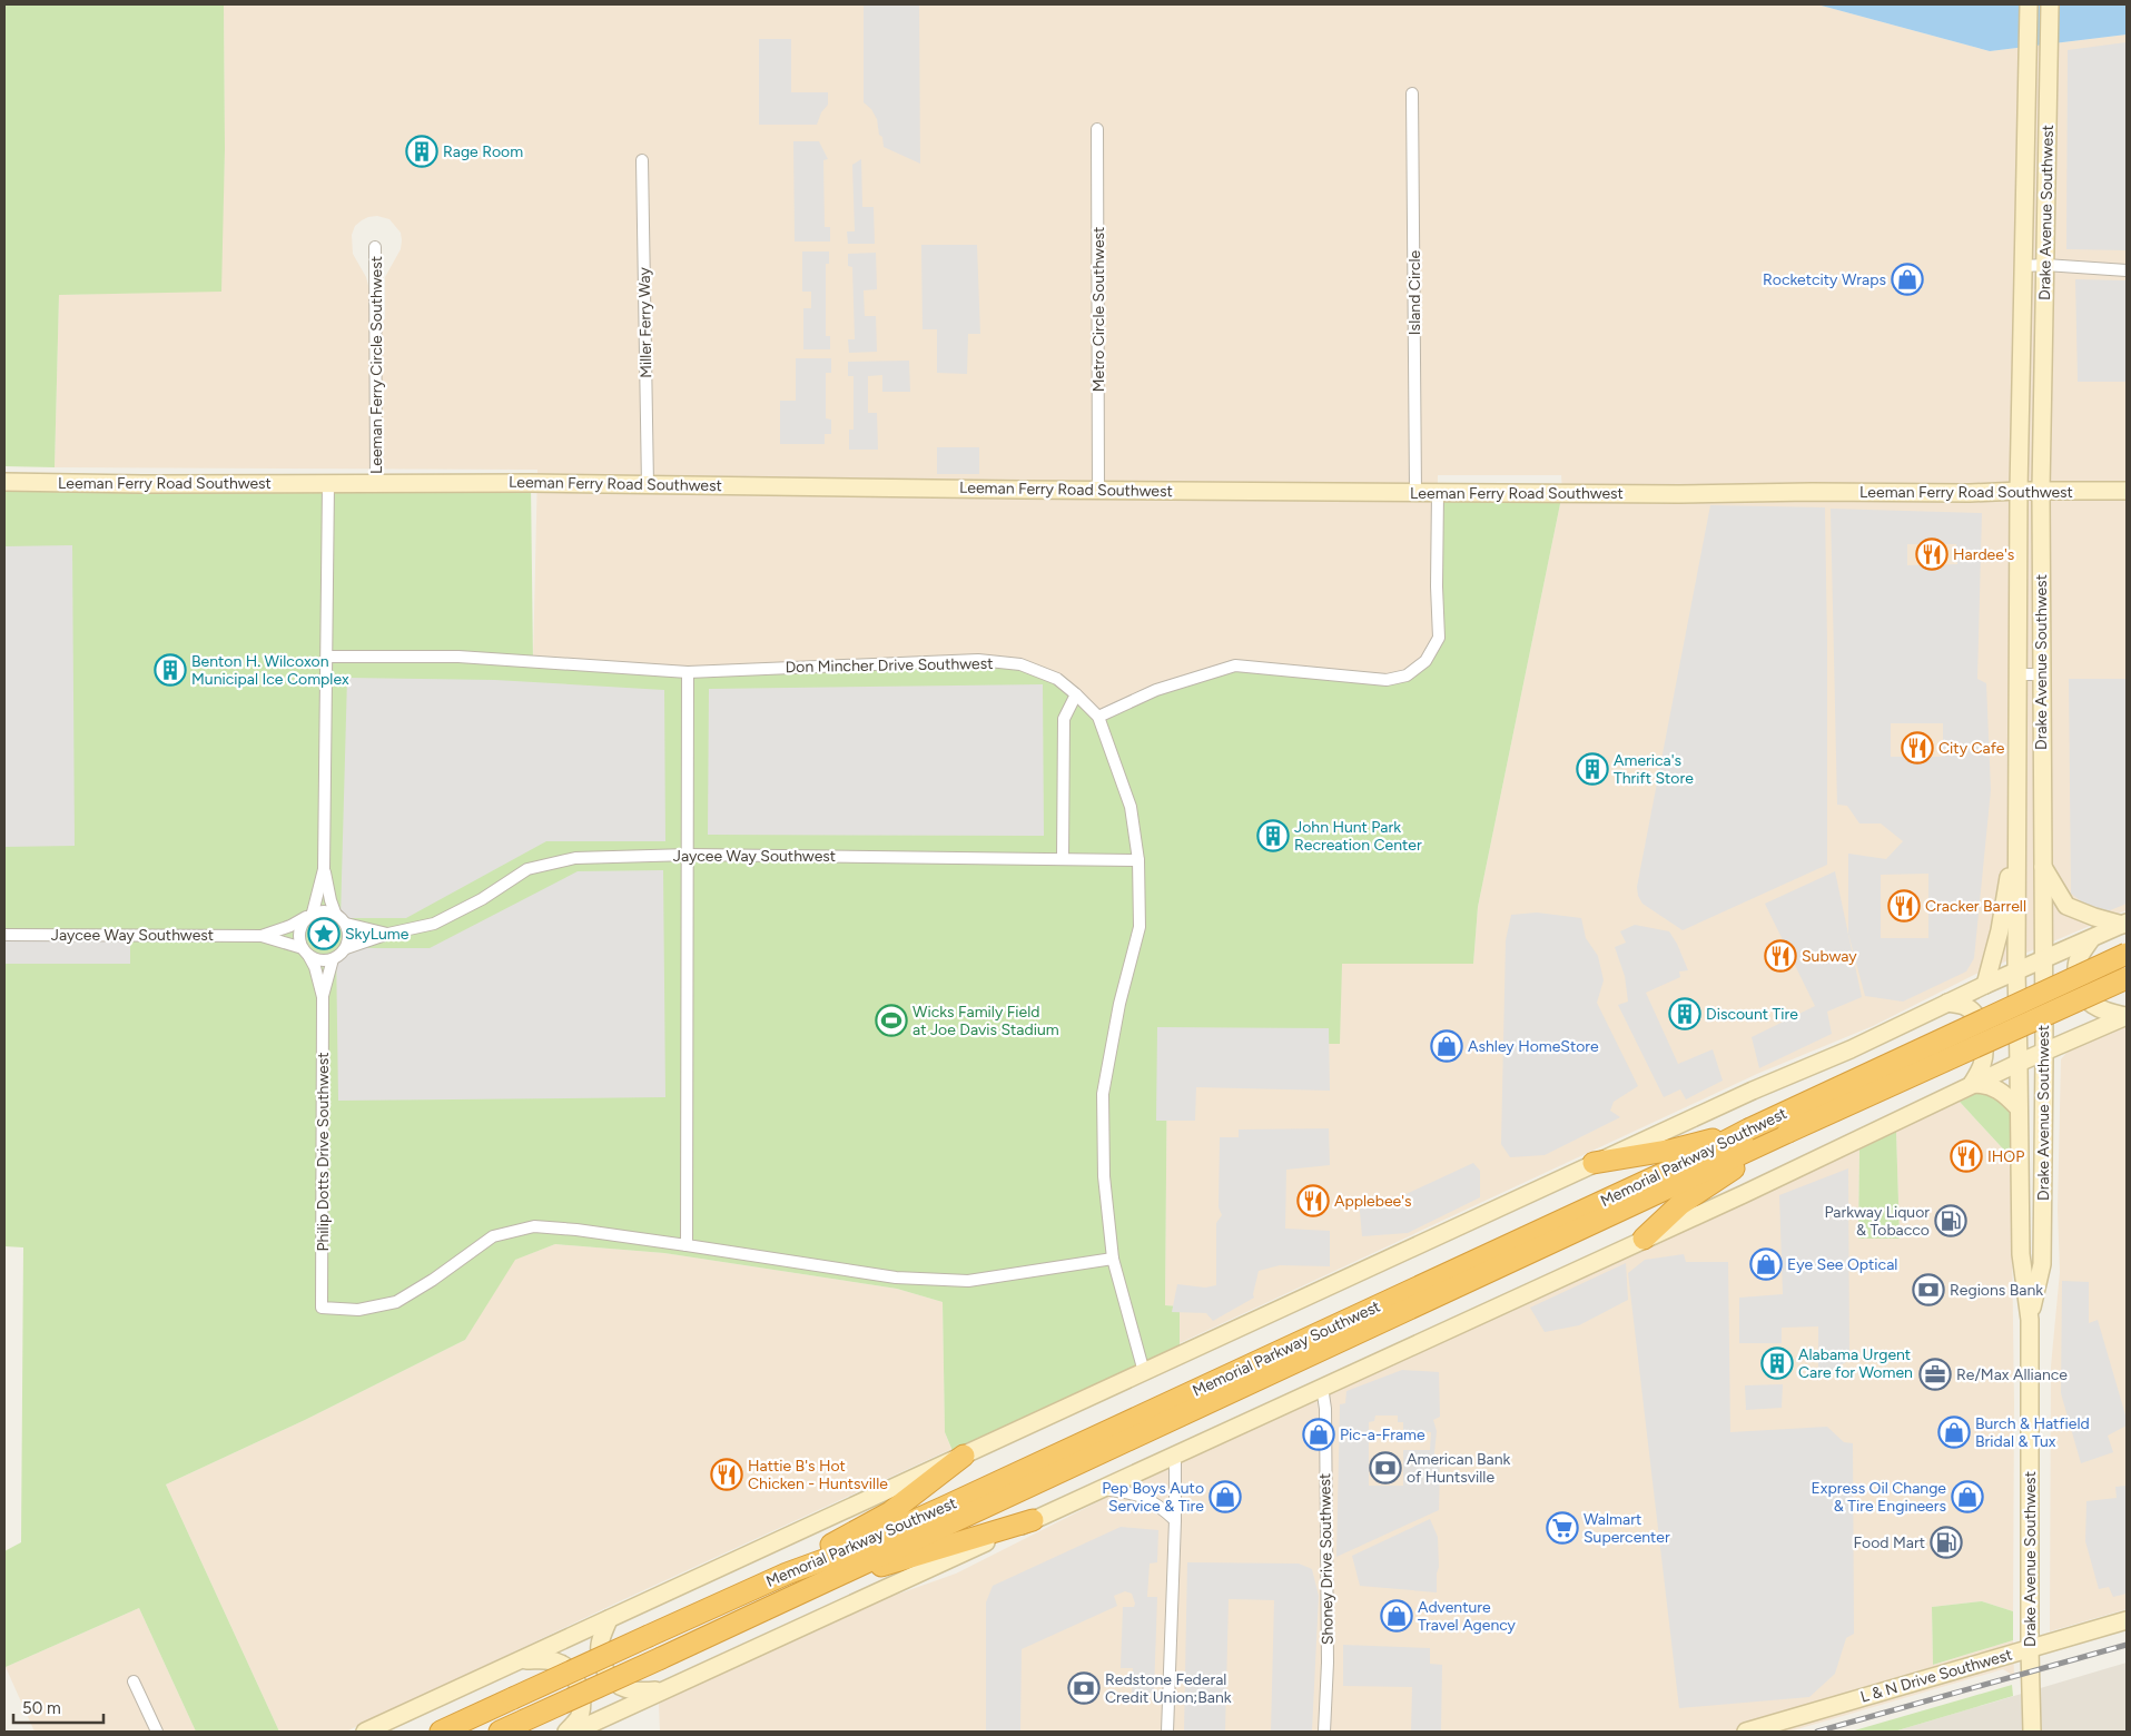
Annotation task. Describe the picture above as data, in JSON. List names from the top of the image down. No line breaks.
{"streets":{"highway":["Memorial Parkway Southwest"],"street":["Drake Avenue Southwest","Island Circle","Metro Circle Southwest","Miller Ferry Way","Leeman Ferry Circle Southwest","Leeman Ferry Road Southwest","Don Mincher Drive Southwest","Jaycee Way Southwest","Philip Dotts Drive Southwest","Shoney Drive Southwest","L & N Drive Southwest"]},"crossings":[["Drake Avenue Southwest","Leeman Ferry Road Southwest"],["Drake Avenue Southwest","L & N Drive Southwest"],["Island Circle","Leeman Ferry Road Southwest"],["Metro Circle Southwest","Leeman Ferry Road Southwest"],["Miller Ferry Way","Leeman Ferry Road Southwest"],["Leeman Ferry Circle Southwest","Leeman Ferry Road Southwest"],["Don Mincher Drive Southwest","Jaycee Way Southwest"],["Jaycee Way Southwest","Philip Dotts Drive Southwest"]],"places":{"building":["Rage Room","Benton H. Wilcoxon Municipal Ice Complex","America's Thrift Store","John Hunt Park Recreation Center","Discount Tire","Alabama Urgent Care for Women"],"shop":["Rocketcity Wraps","Ashley HomeStore","Eye See Optical","Burch & Hatfield Bridal & Tux","Pic-a-Frame","Pep Boys Auto Service & Tire","Express Oil Change & Tire Engineers","Adventure Travel Agency"],"restaurant":["Hardee's","City Cafe","Cracker Barrell","Subway","IHOP","Applebee's","Hattie B's Hot Chicken - Huntsville"],"place":["SkyLume"],"sports":["Wicks Family Field at Joe Davis Stadium"],"fuel station":["Parkway Liquor & Tobacco","Food Mart"],"bank":["Regions Bank","American Bank of Huntsville","Redstone Federal Credit Union;Bank"],"office":["Re/Max Alliance"],"supermarket":["Walmart Supercenter"]},"scale_bar":"50 m"}
